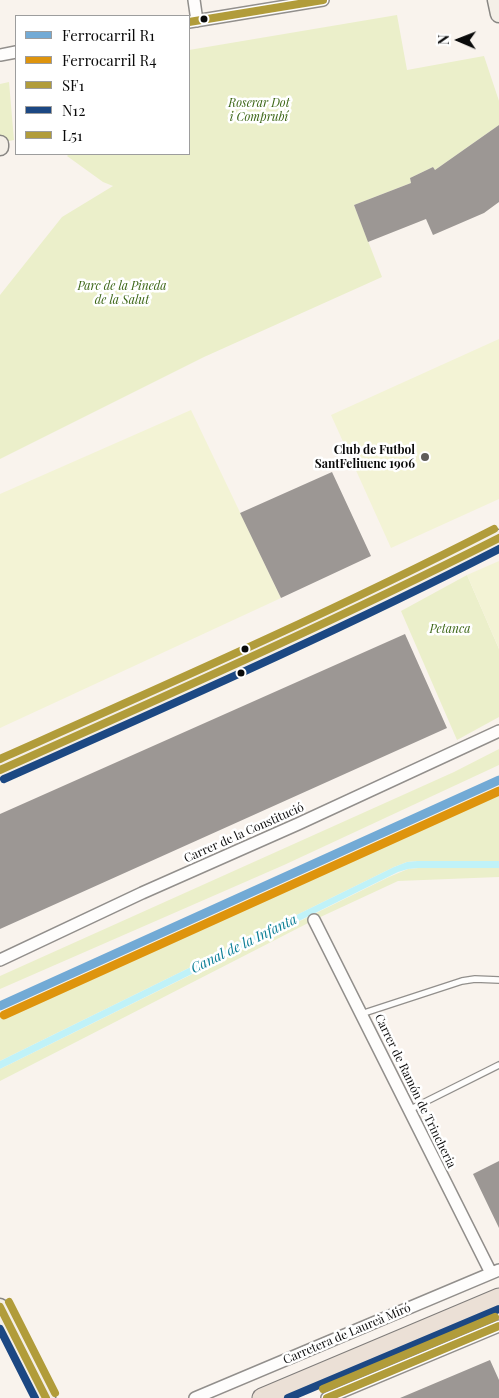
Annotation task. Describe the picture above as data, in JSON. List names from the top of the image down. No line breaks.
{"streets":{"main road":["Carretera de Laureà Miró"],"street":["Carrer de la Constitució","Carrer de Ramón de Trincheria"]},"crossings":[["Carrer de Ramón de Trincheria","Carretera de Laureà Miró"]],"water":["Canal de la Infanta"],"parks":["Roserar Dot i Comprubí","Parc de la Pineda de la Salut","Petanca"],"places":["Club de Futbol SantFeliuenc 1906"],"lines":["transit line SF1","transit line L51","transit line N12","rail line R1","rail line R4"],"legend":["Ferrocarril R1","Ferrocarril R4","SF1","N12","L51"],"north":"left"}
